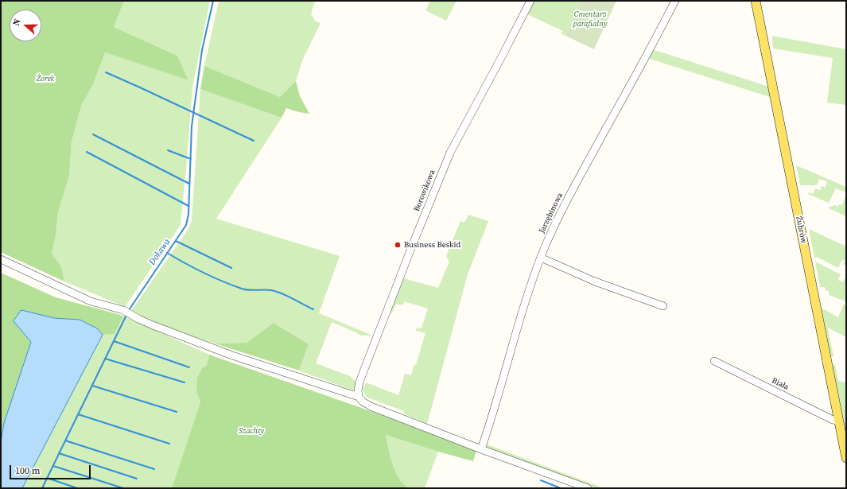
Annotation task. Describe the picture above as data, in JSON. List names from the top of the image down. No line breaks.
{"streets":{"main road":["Żubrów"],"street":["Borowikowa","Jarzębinowa","Biała"]},"crossings":[["Żubrów","Biała"]],"water":["Dokawa"],"parks":["Cmentarz parafialny","Żorek","Szachty"],"places":["Business Beskid"],"scale_bar":"100 m","north":"left"}
